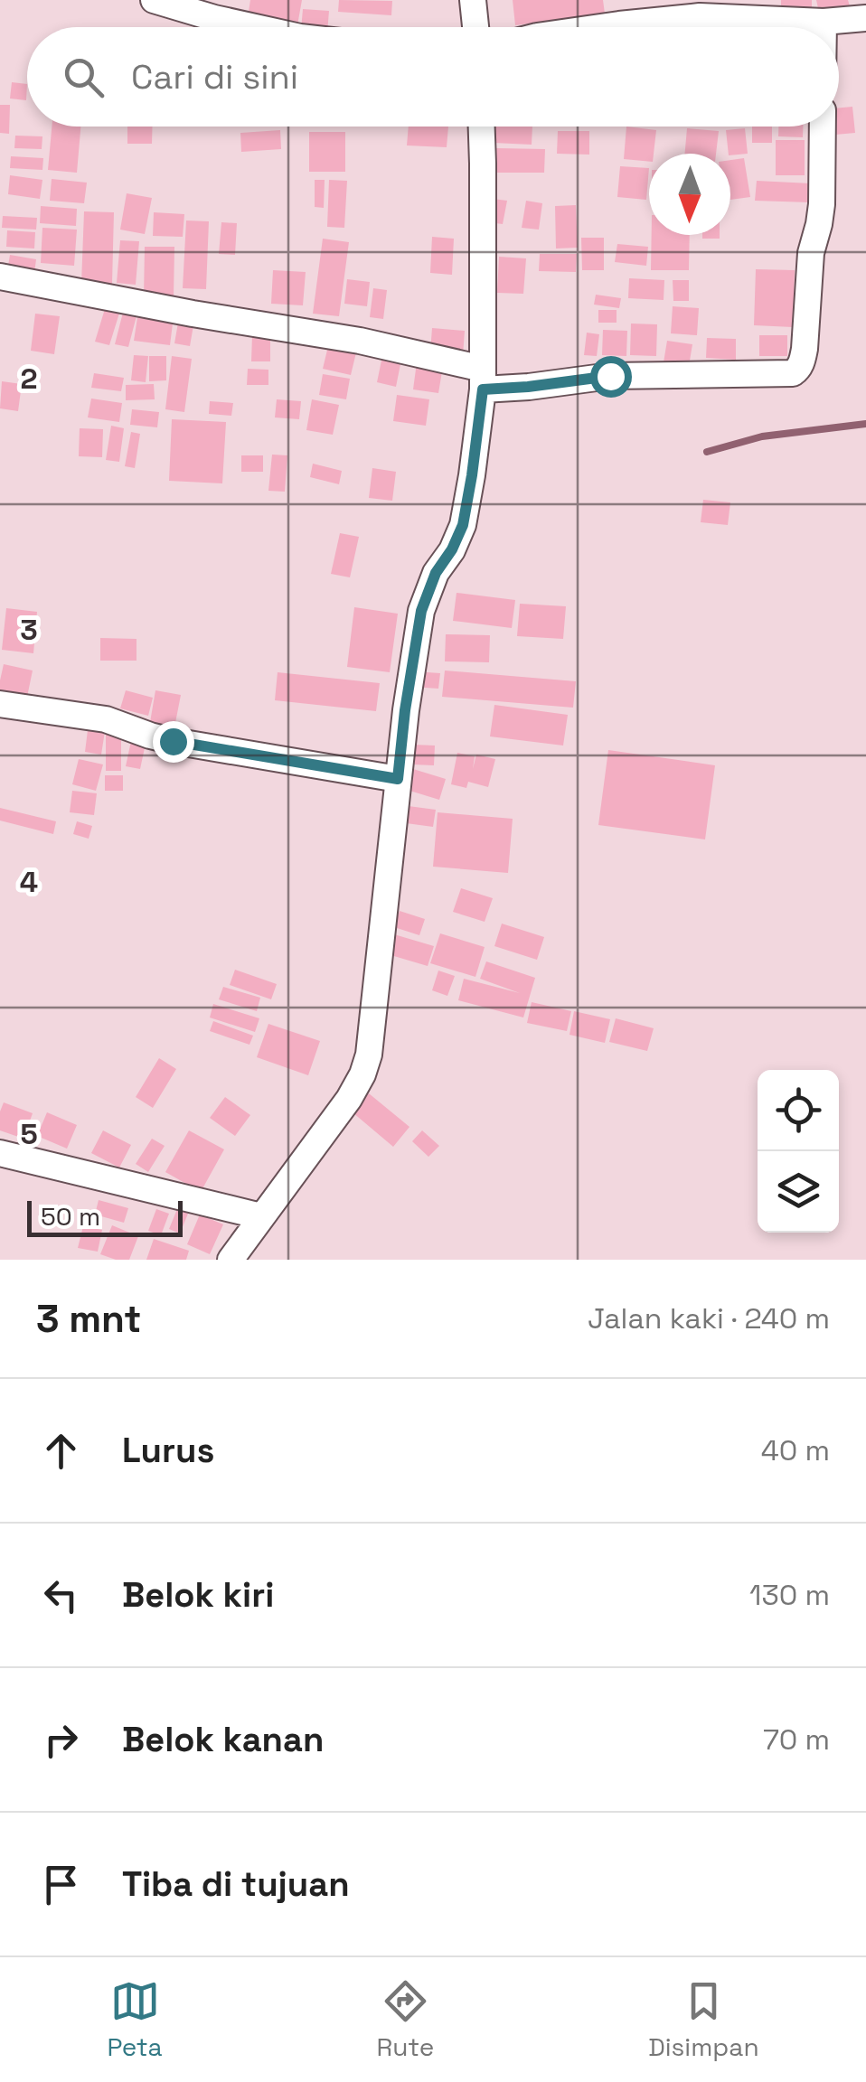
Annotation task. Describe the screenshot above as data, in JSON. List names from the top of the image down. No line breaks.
{"scale_bar":"50 m","north":"bottom","page":{"search":"Cari di sini","scale":"50 m","heading":["3 mnt","Jalan kaki · 240 m"],"list":[["Lurus","40 m"],["Belok kiri","130 m"],["Belok kanan","70 m"],"Tiba di tujuan"],"nav":["Peta","Rute","Disimpan"]},"grid":{"rows":["2","3","4","5"]}}
